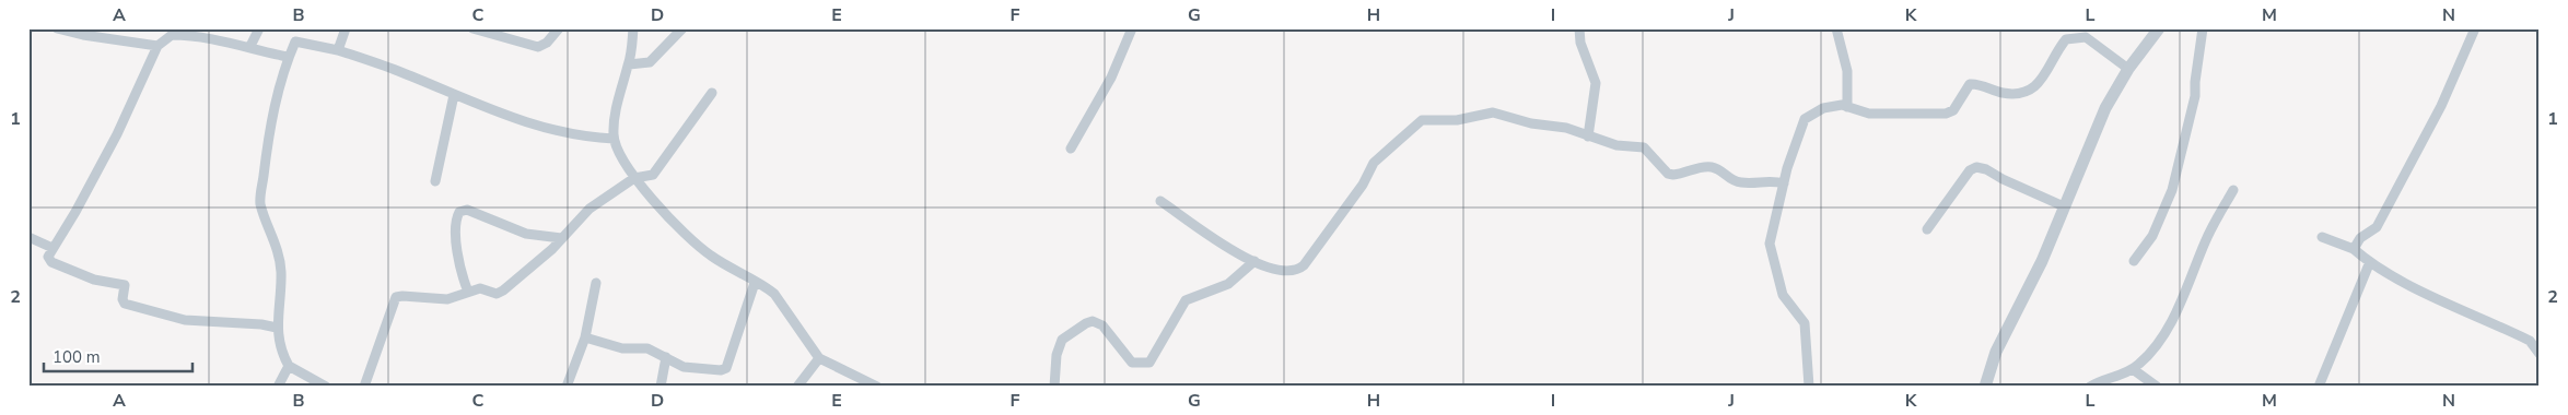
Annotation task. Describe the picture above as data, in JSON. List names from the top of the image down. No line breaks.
{"scale_bar":"100 m","grid":{"columns":["A","B","C","D","E","F","G","H","I","J","K","L","M","N"],"rows":["1","2"]}}
